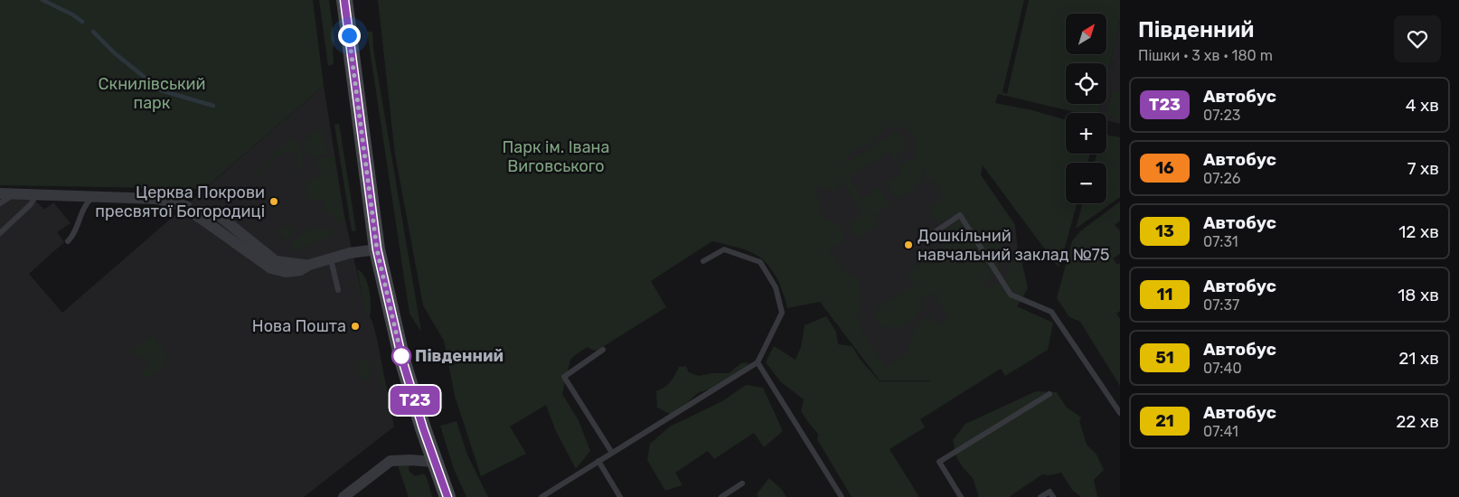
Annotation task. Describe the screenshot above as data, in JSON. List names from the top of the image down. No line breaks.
{"parks":["Скнилівський парк","Парк ім. Івана Виговського"],"places":["Церква Покрови пресвятої Богородиці","Дошкільний навчальний заклад №75","Нова Пошта","Південний"],"lines":["bus line Т23"],"north":"top right","page":{"on_map":"Т23","heading":["Південний","Пішки · 3 хв · 180 m"],"map_buttons":["+","−"],"list":[{"mark":"Т23","name":"Автобус","note":"07:23","value":"4 хв"},{"mark":"16","name":"Автобус","note":"07:26","value":"7 хв"},{"mark":"13","name":"Автобус","note":"07:31","value":"12 хв"},{"mark":"11","name":"Автобус","note":"07:37","value":"18 хв"},{"mark":"51","name":"Автобус","note":"07:40","value":"21 хв"},{"mark":"21","name":"Автобус","note":"07:41","value":"22 хв"}]}}
